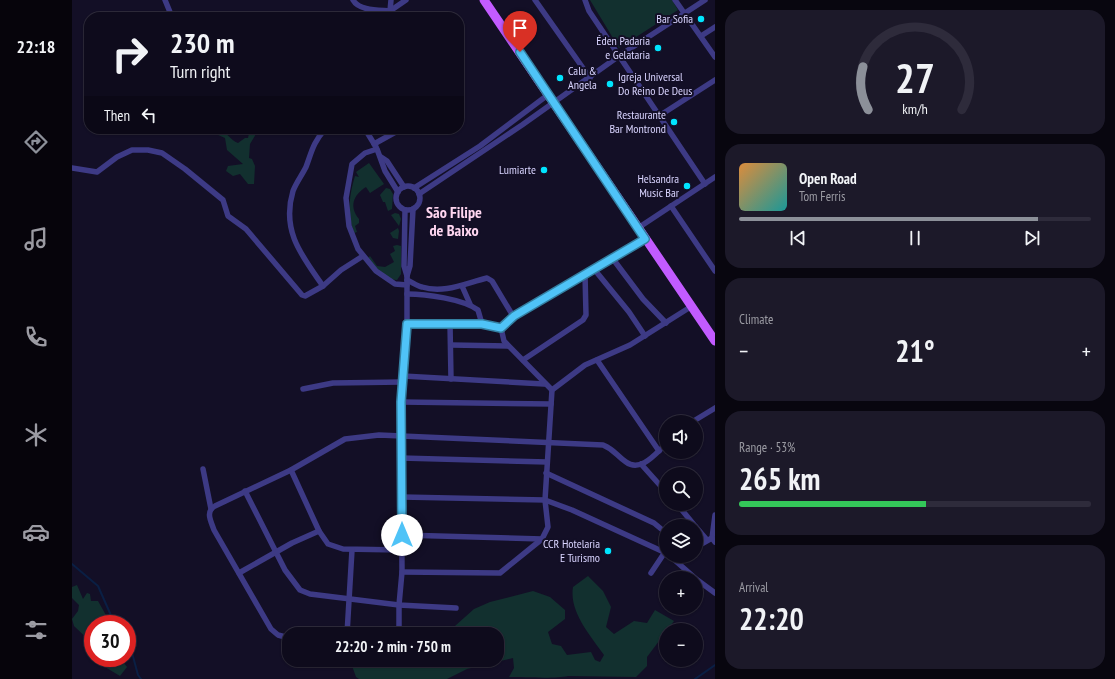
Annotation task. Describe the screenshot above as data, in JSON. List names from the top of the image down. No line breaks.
{"districts":["São Filipe de Baixo"],"places":["Bar Sofia","Éden Padaria e Gelataria","Calu & Angela","Igreja Universal Do Reino De Deus","Restaurante Bar Montrond","Lumiarte","Helsandra Music Bar","CCR Hotelaria E Turismo"],"page":{"tabs":"22:18","turn":["230 m","Turn right"],"then":"Then","song":["Open Road","Tom Ferris"],"tile":["Climate",["Range · 53%","265 km"],["Arrival","22:20"]],"heat":["−","21°","+"],"map_buttons":["+","−"],"limit":"30","trip":"22:20 · 2 min · 750 m","gauge":["27","km/h"]}}
